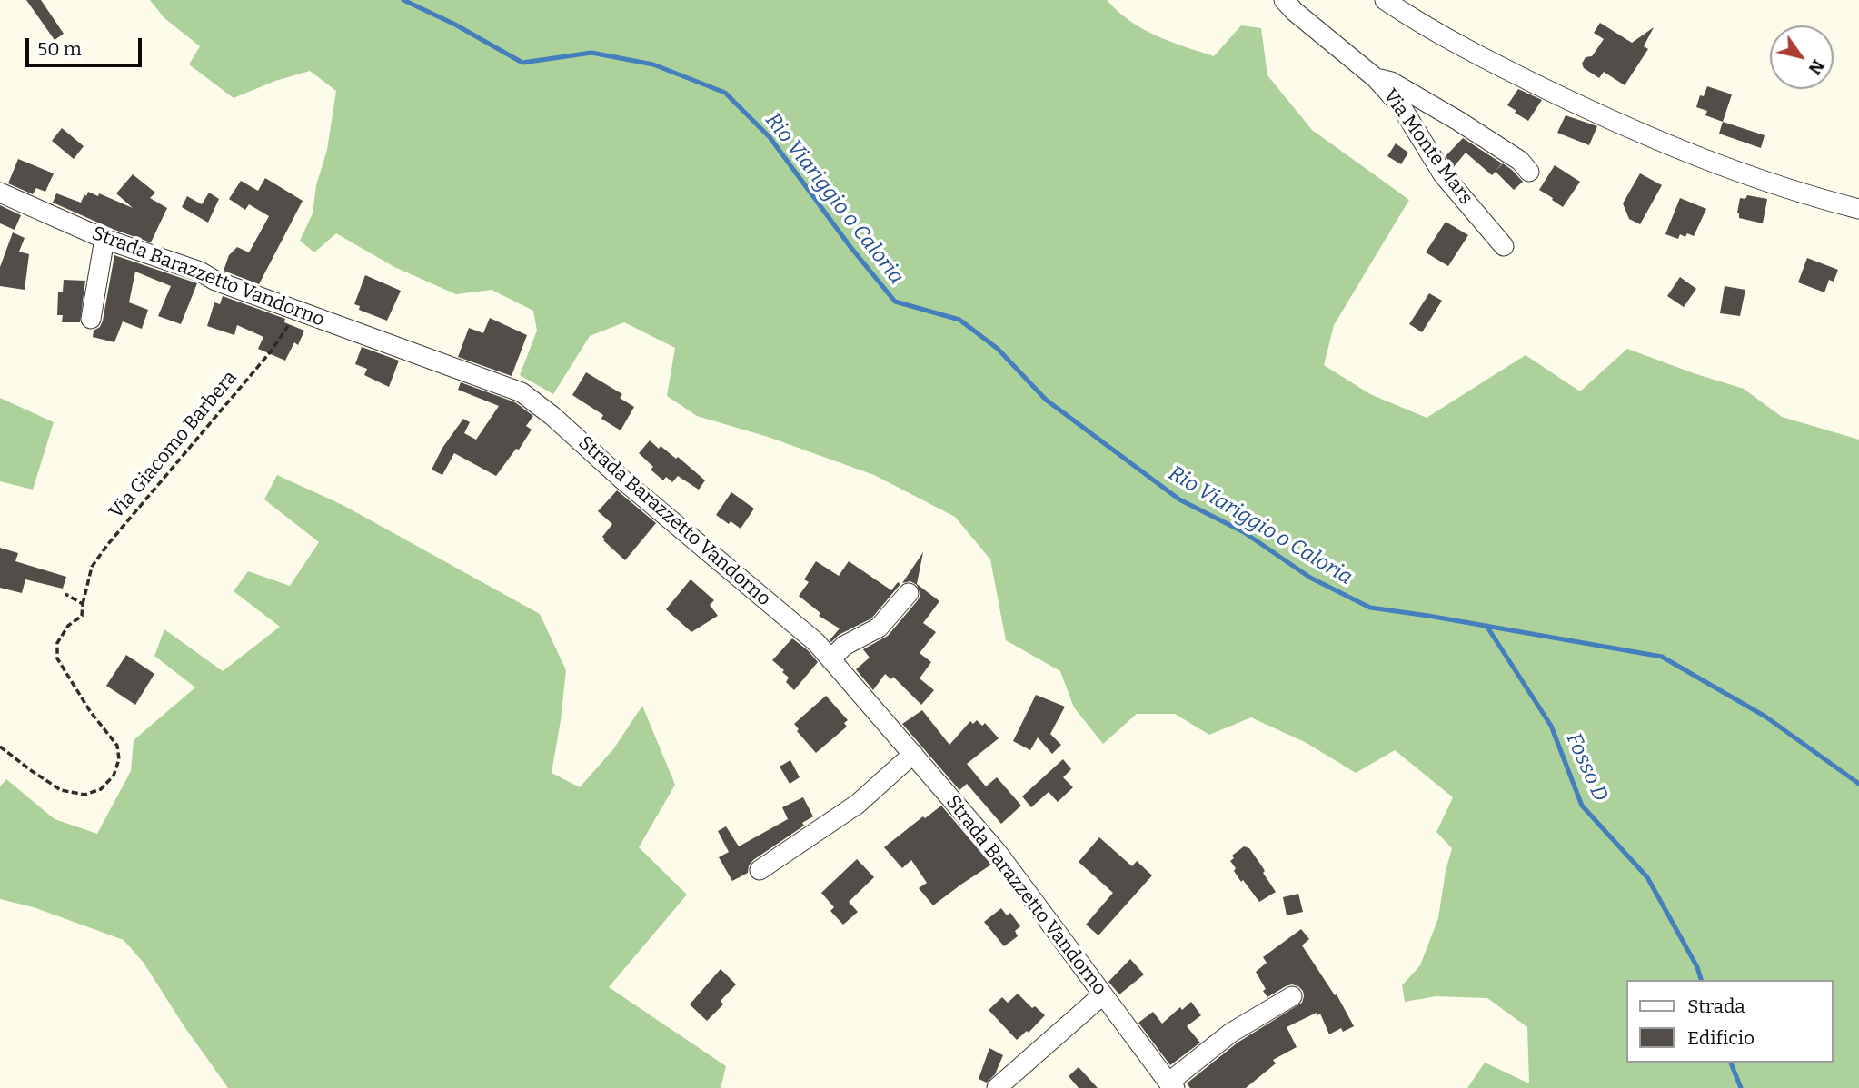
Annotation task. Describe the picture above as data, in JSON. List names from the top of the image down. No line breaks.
{"streets":{"street":["Via Monte Mars","Strada Barazzetto Vandorno"],"path":["Via Giacomo Barbera"]},"crossings":[["Strada Barazzetto Vandorno","Via Giacomo Barbera"]],"water":["Rio Viariggio o Caloria","Fosso D"],"legend":["Strada","Edificio"],"scale_bar":"50 m","north":"bottom right"}
